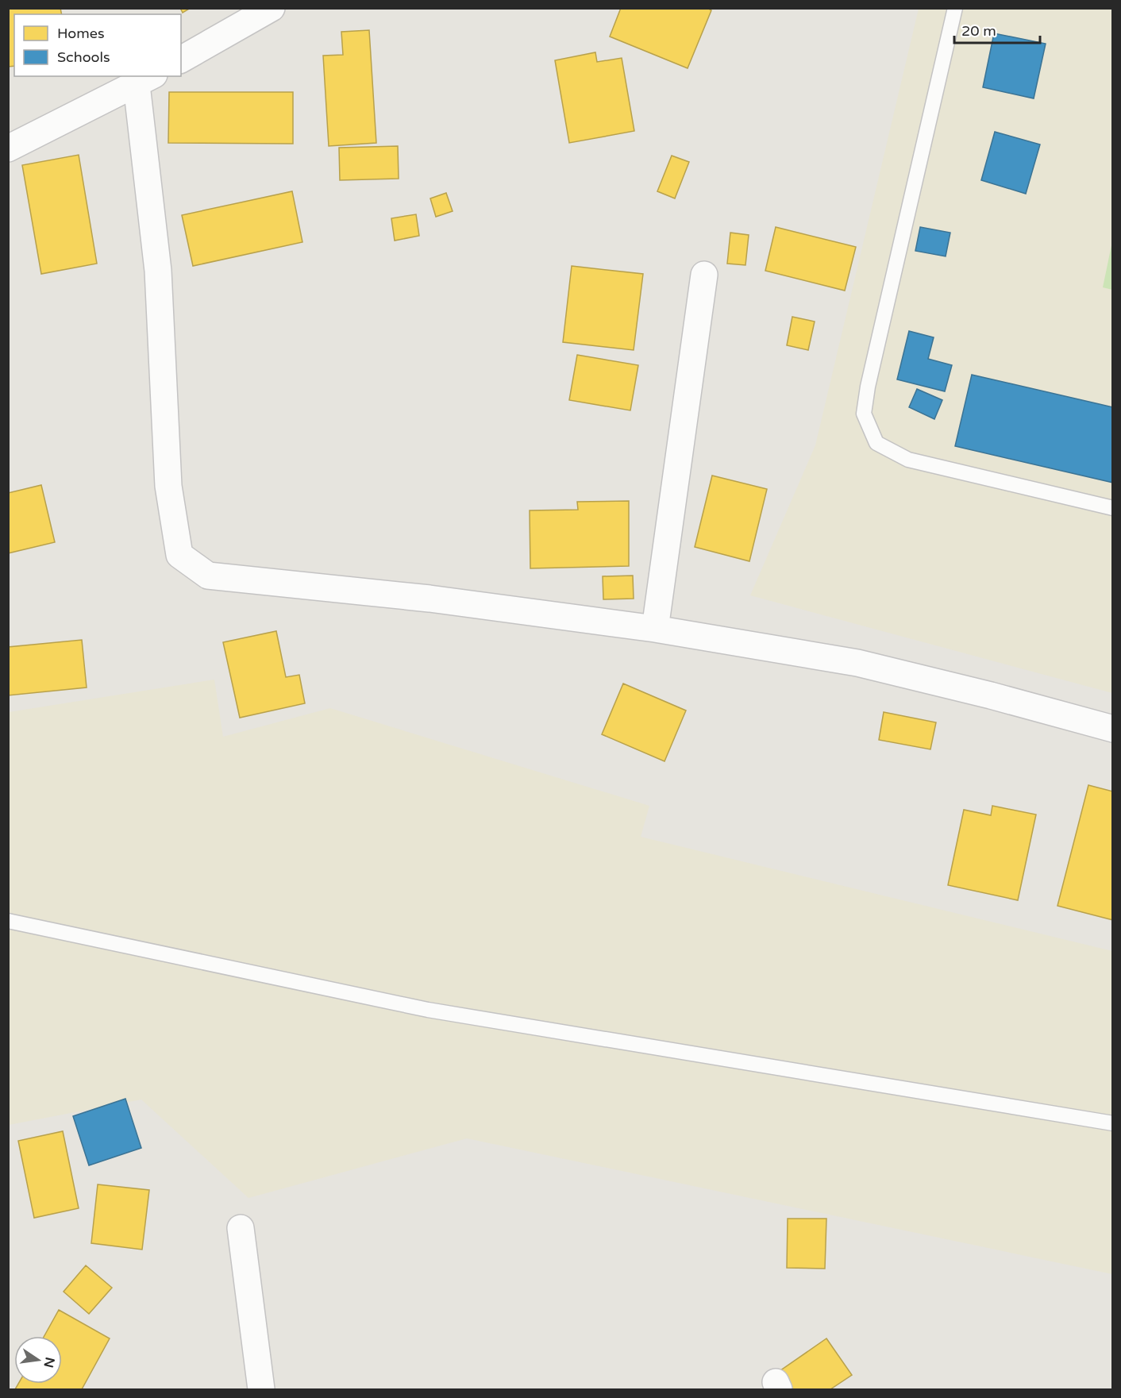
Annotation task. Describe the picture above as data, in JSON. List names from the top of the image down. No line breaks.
{"legend":["Homes","Schools"],"scale_bar":"20 m","north":"right"}
